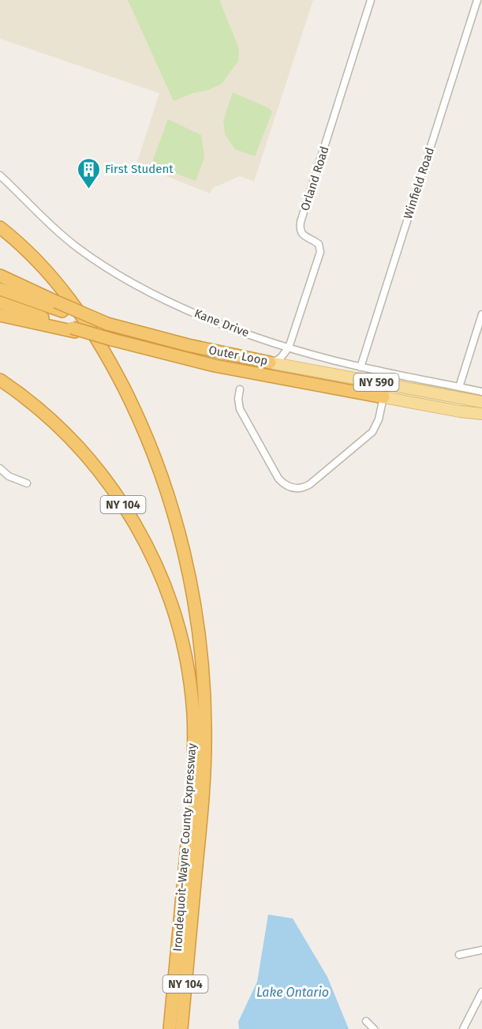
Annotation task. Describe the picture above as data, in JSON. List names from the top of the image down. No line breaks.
{"streets":{"highway":["Outer Loop","NY 590","NY 104","Irondequoit–Wayne County Expressway"],"street":["Orland Road","Winfield Road","Kane Drive"]},"crossings":[["Orland Road","Kane Drive"],["Winfield Road","Kane Drive"]],"water":["Lake Ontario"],"places":{"building":["First Student"]}}
